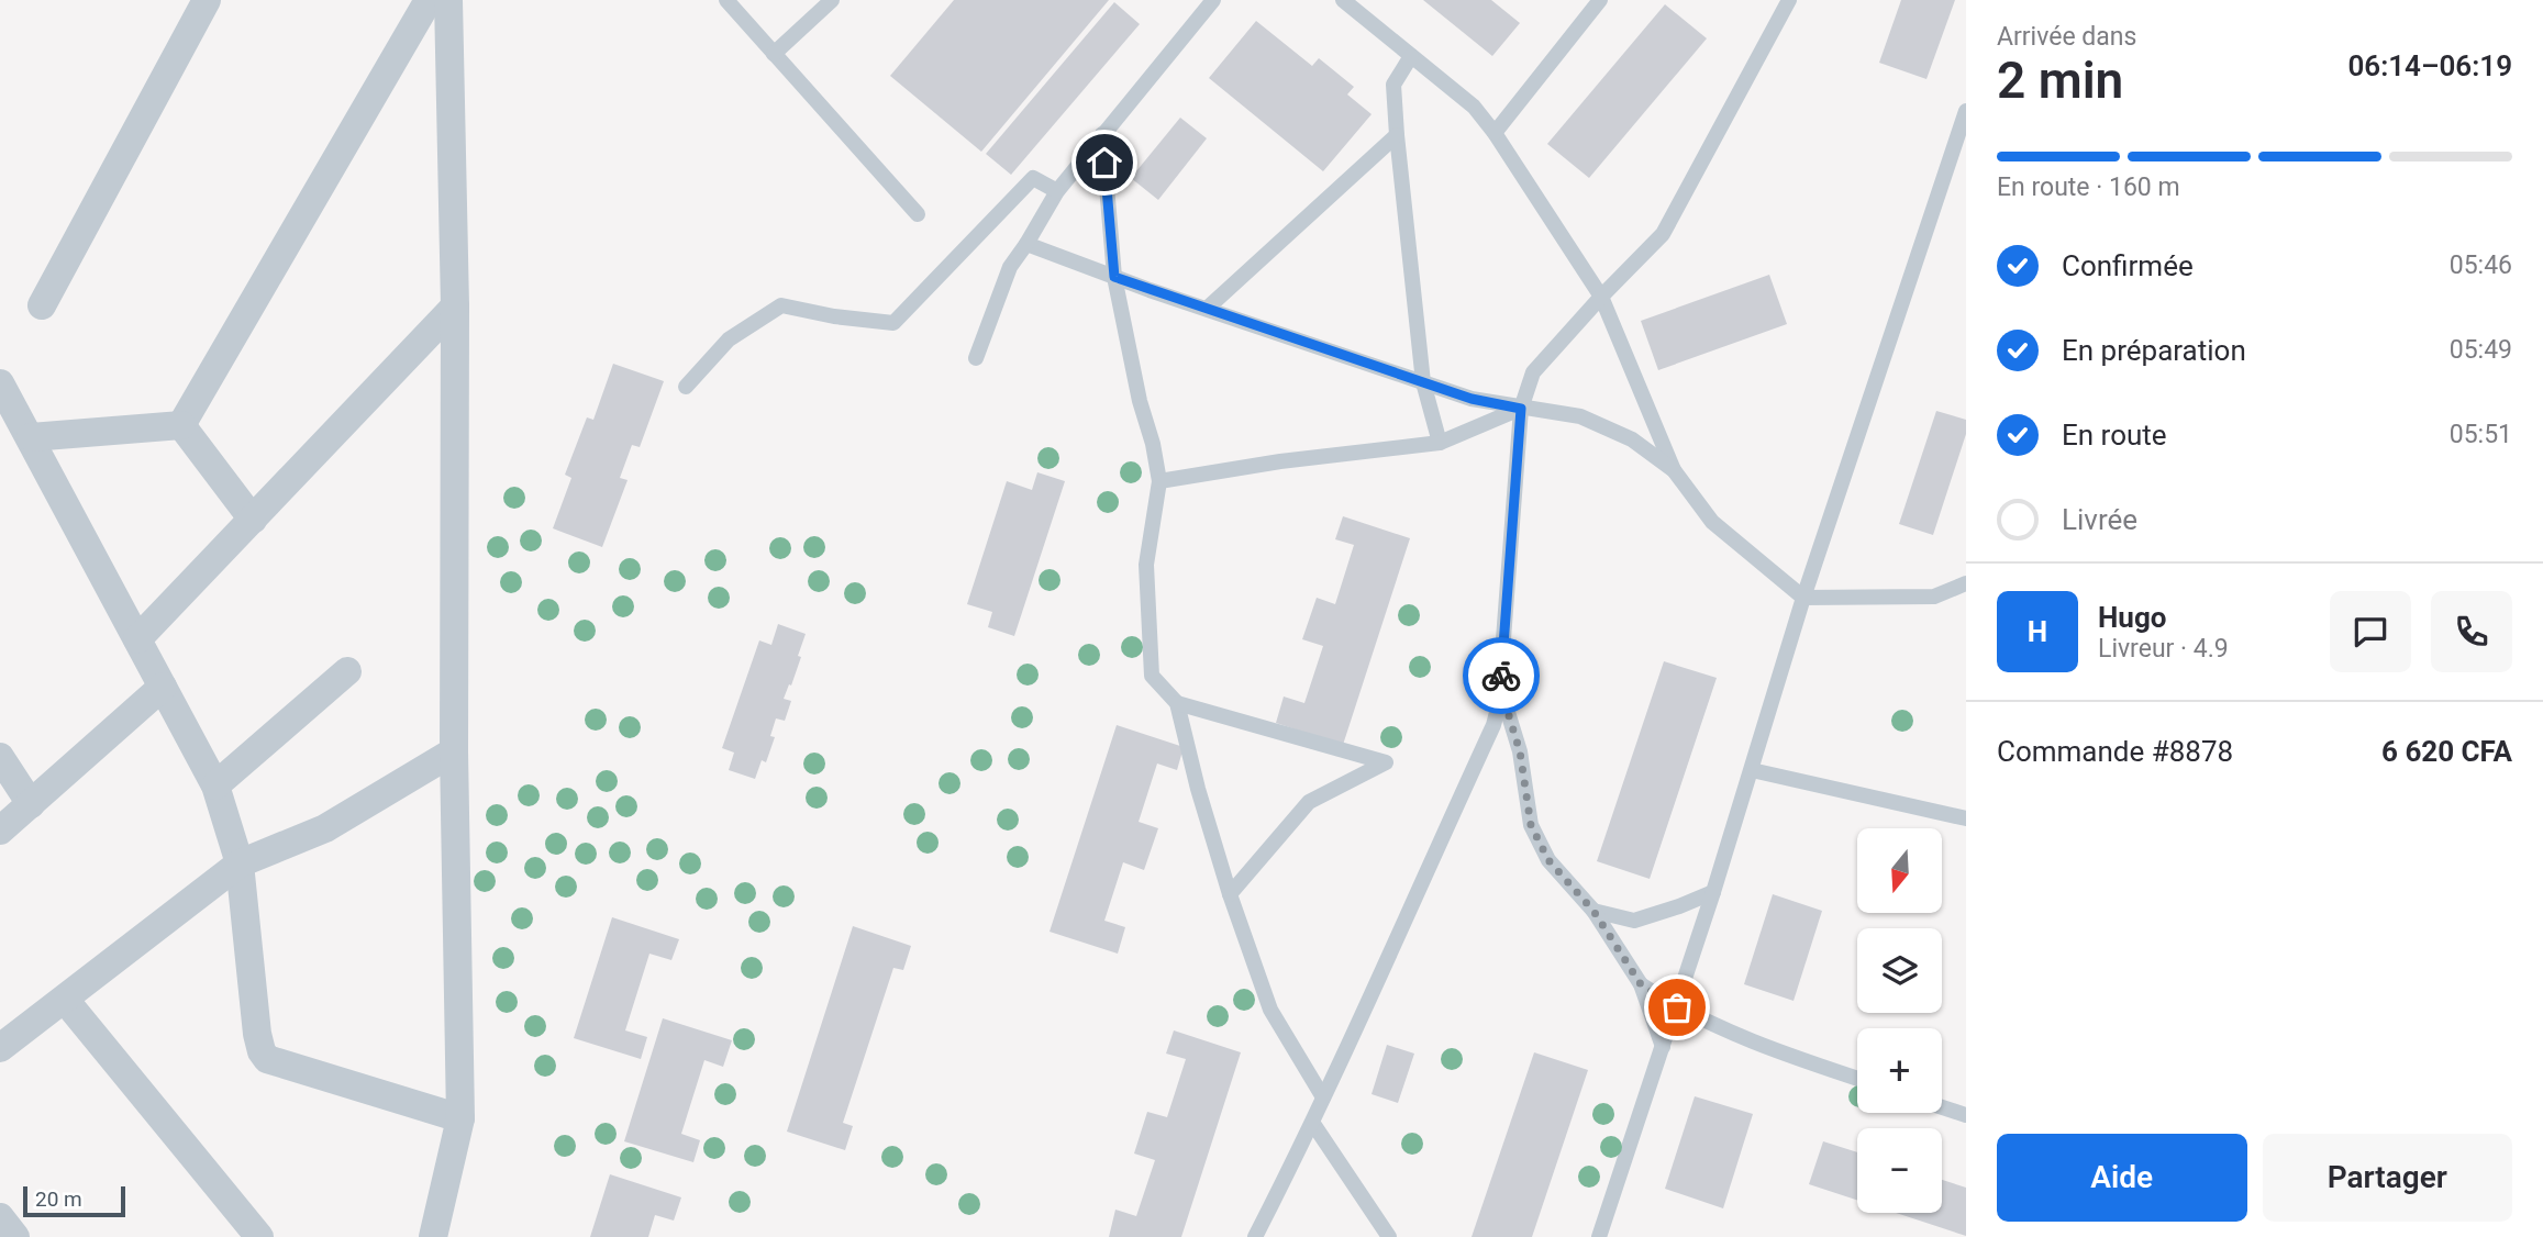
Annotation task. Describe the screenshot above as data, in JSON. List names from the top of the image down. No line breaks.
{"scale_bar":"20 m","north":"bottom","page":{"heading":["2 min","Arrivée dans","06:14–06:19"],"panel":["Hugo","Livreur · 4.9","Commande #8878","6 620 CFA"],"bar":"En route · 160 m","list":[["Confirmée","05:46"],["En préparation","05:49"],["En route","05:51"],"Livrée"],"round":"H","map_buttons":["+","−"],"buttons":["Aide","Partager"],"scale":"20 m"}}
